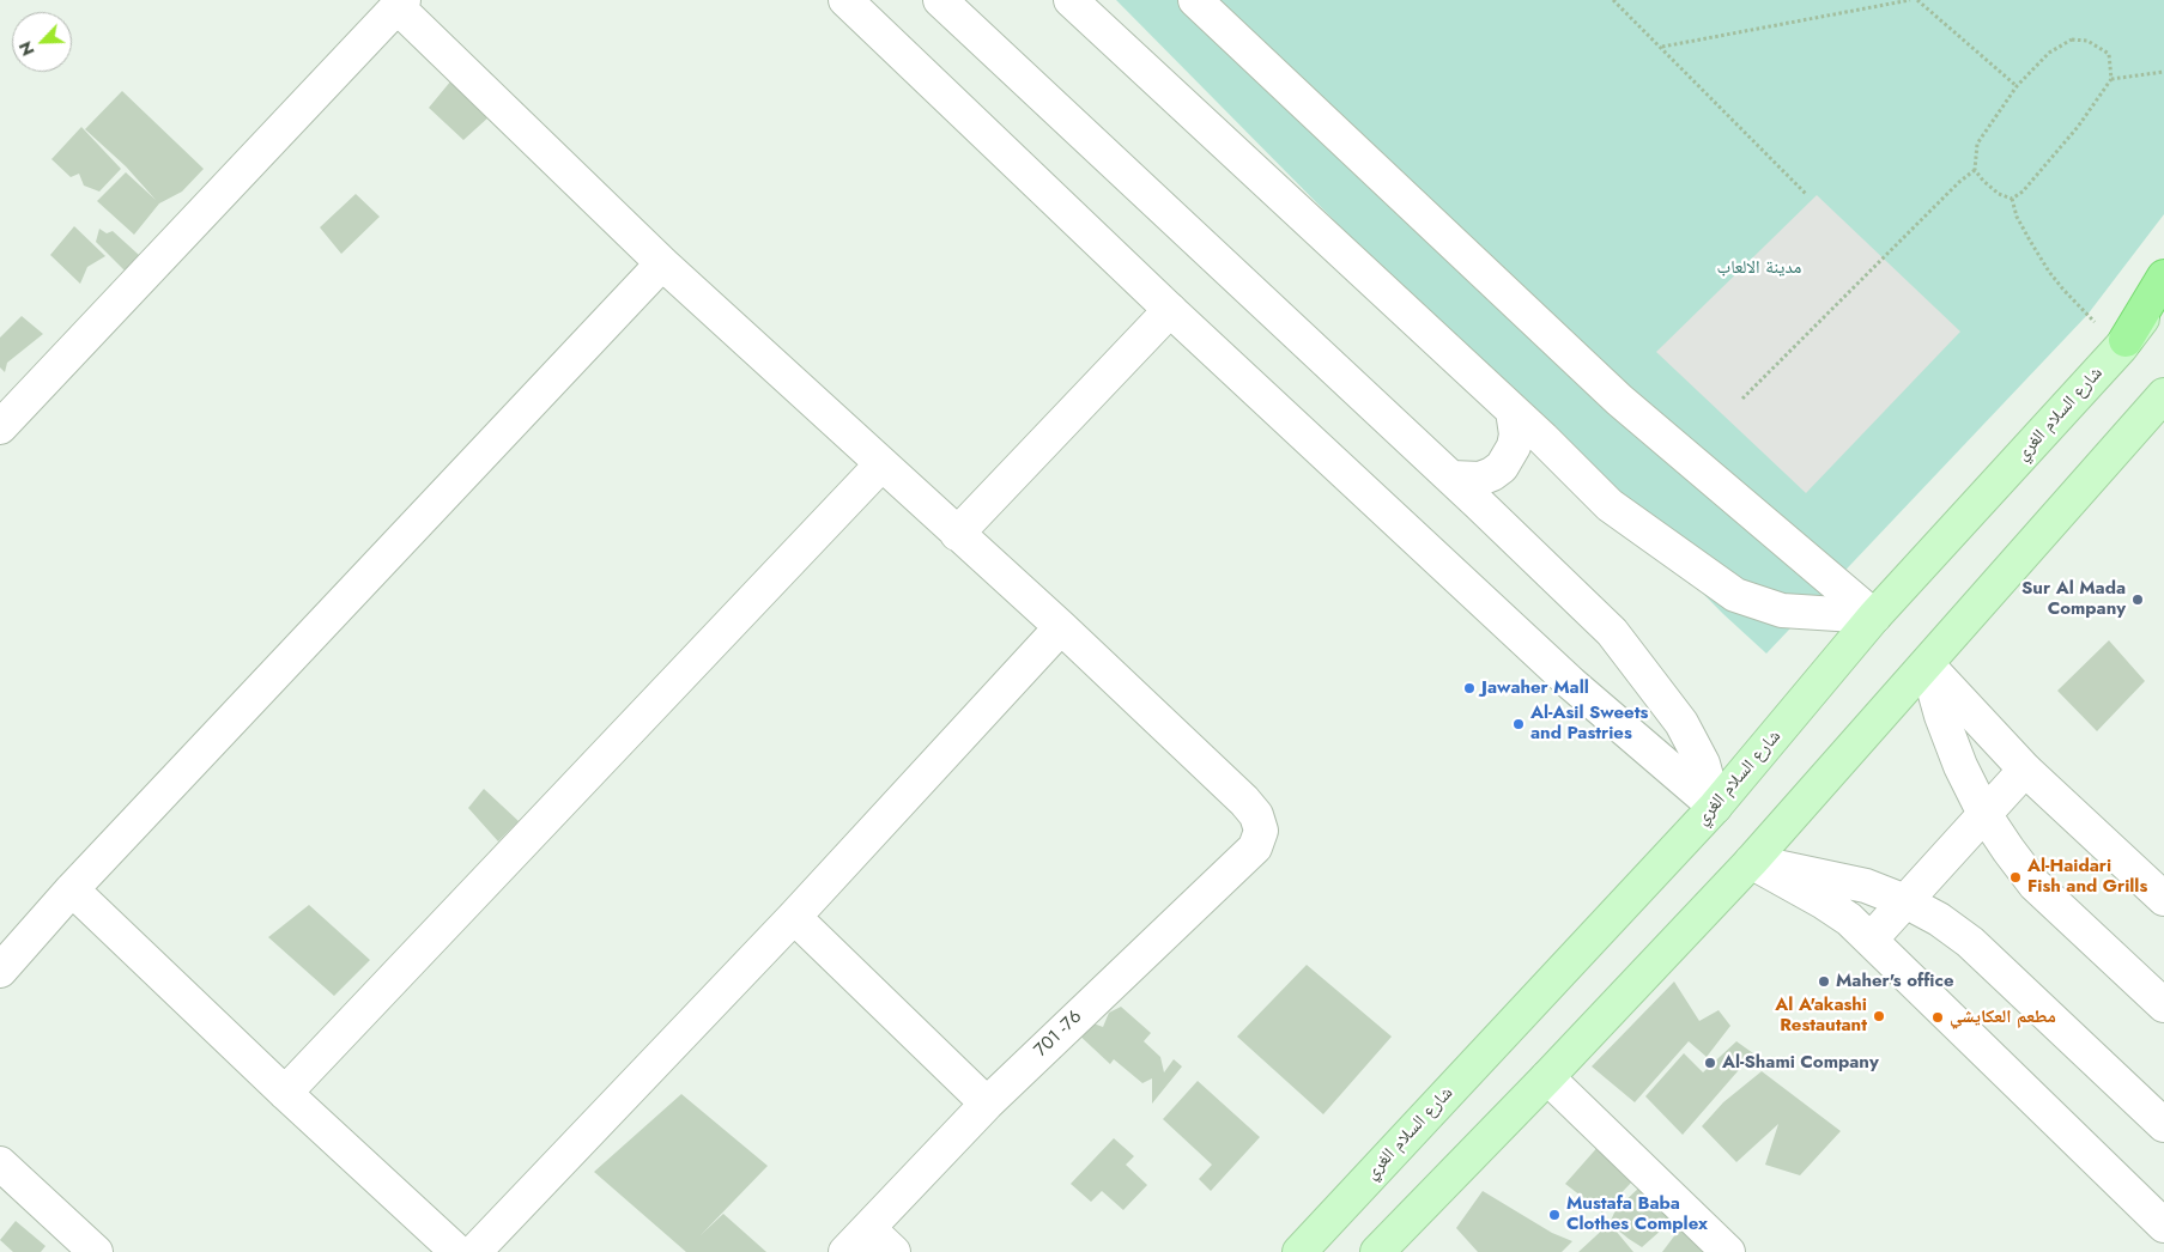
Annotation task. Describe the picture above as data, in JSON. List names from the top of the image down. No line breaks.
{"streets":{"main road":["شارع السلام الغري"],"street":["701 -76"]},"parks":["مدينة الالعاب"],"places":["Sur Al Mada Company","Jawaher Mall","Al-Asil Sweets and Pastries","Al-Haidari Fish and Grills","Maher's office","Al A'akashi Restautant","مطعم العكايشي","Al-Shami Company","Mustafa Baba Clothes Complex"],"north":"bottom left"}
